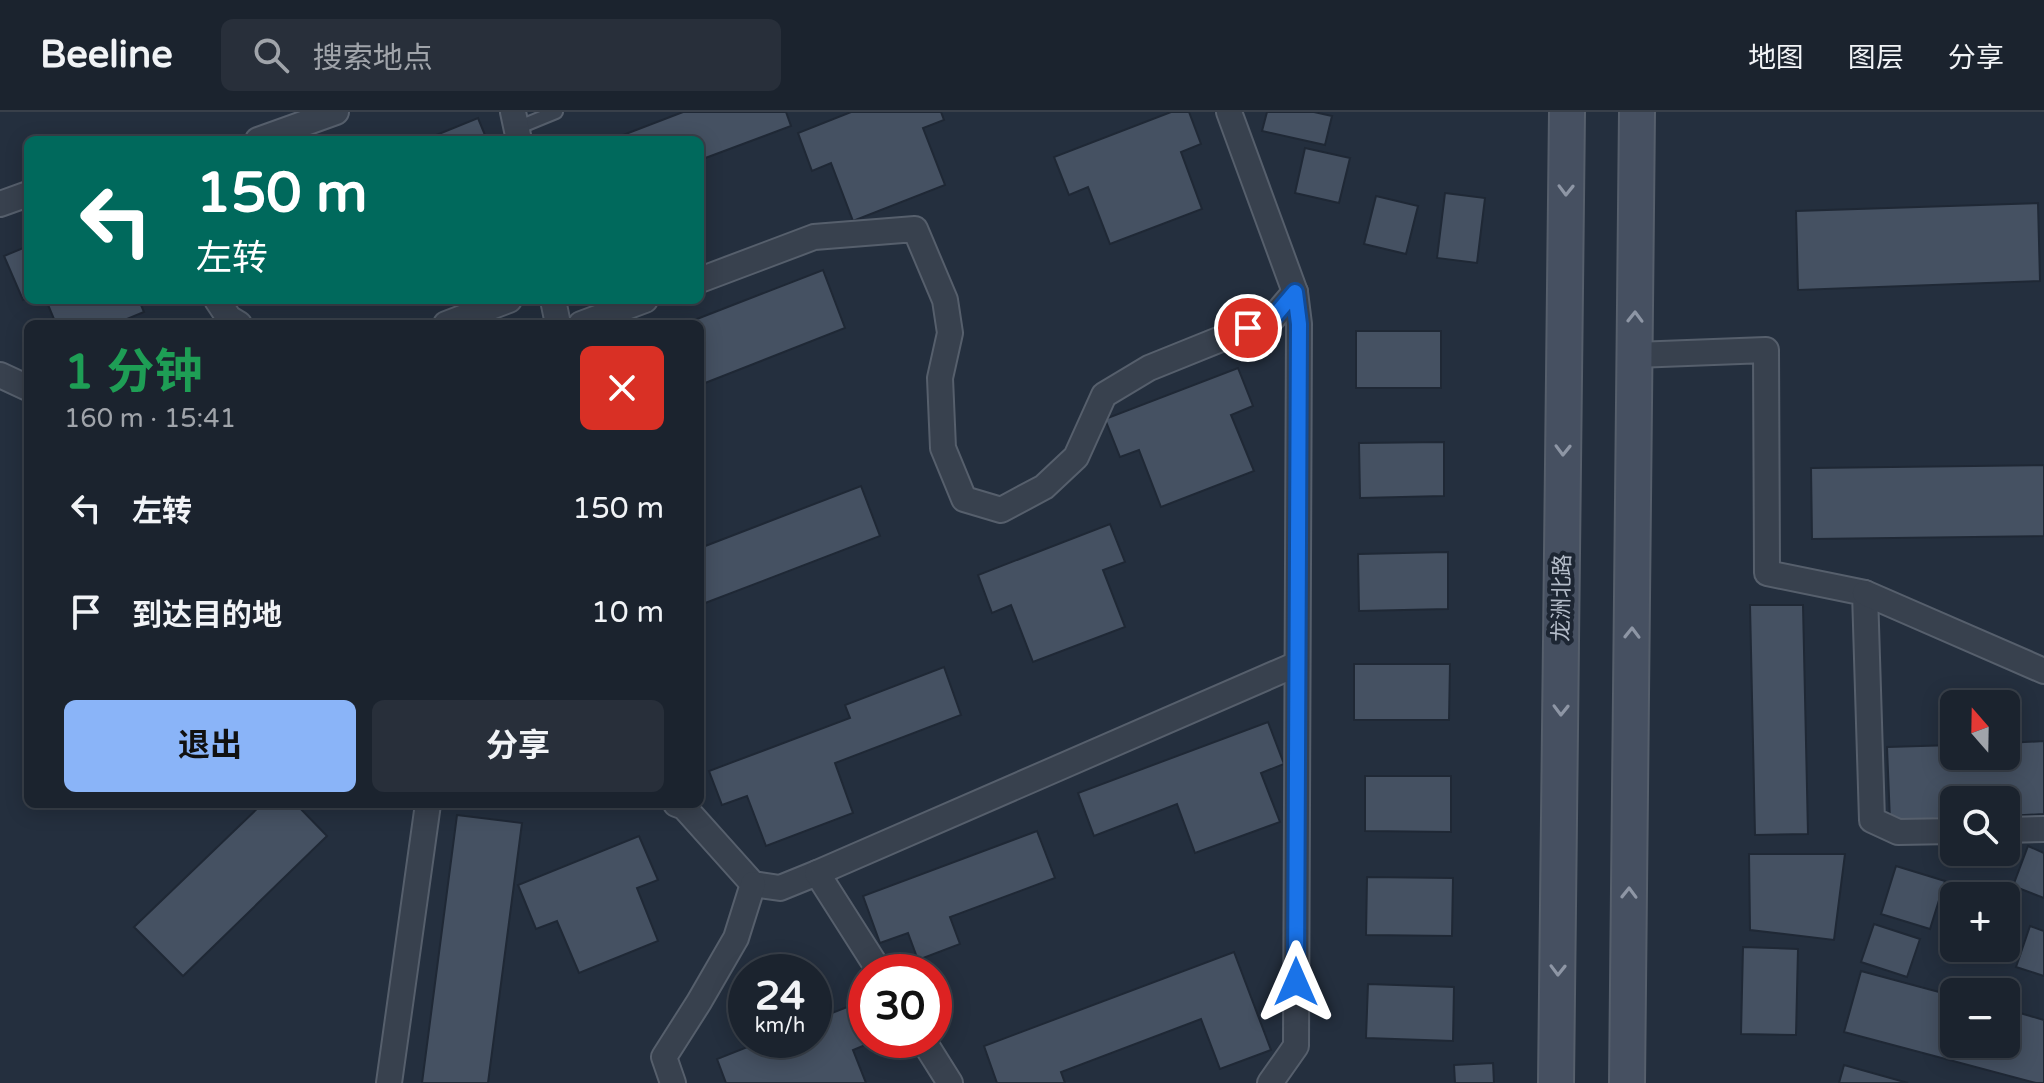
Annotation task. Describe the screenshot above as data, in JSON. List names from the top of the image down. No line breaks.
{"streets":{"main road":["龙洲北路"]},"north":"top","page":{"header":"Beeline","search":"搜索地点","nav":["地图","图层","分享"],"turn":["150 m","左转"],"heading":["1 分钟","160 m · 15:41"],"list":[{"name":"左转","value":"150 m"},{"name":"到达目的地","value":"10 m"}],"buttons":["退出","分享"],"map_buttons":["+","−"],"speed":"24 km/h","limit":"30"}}
